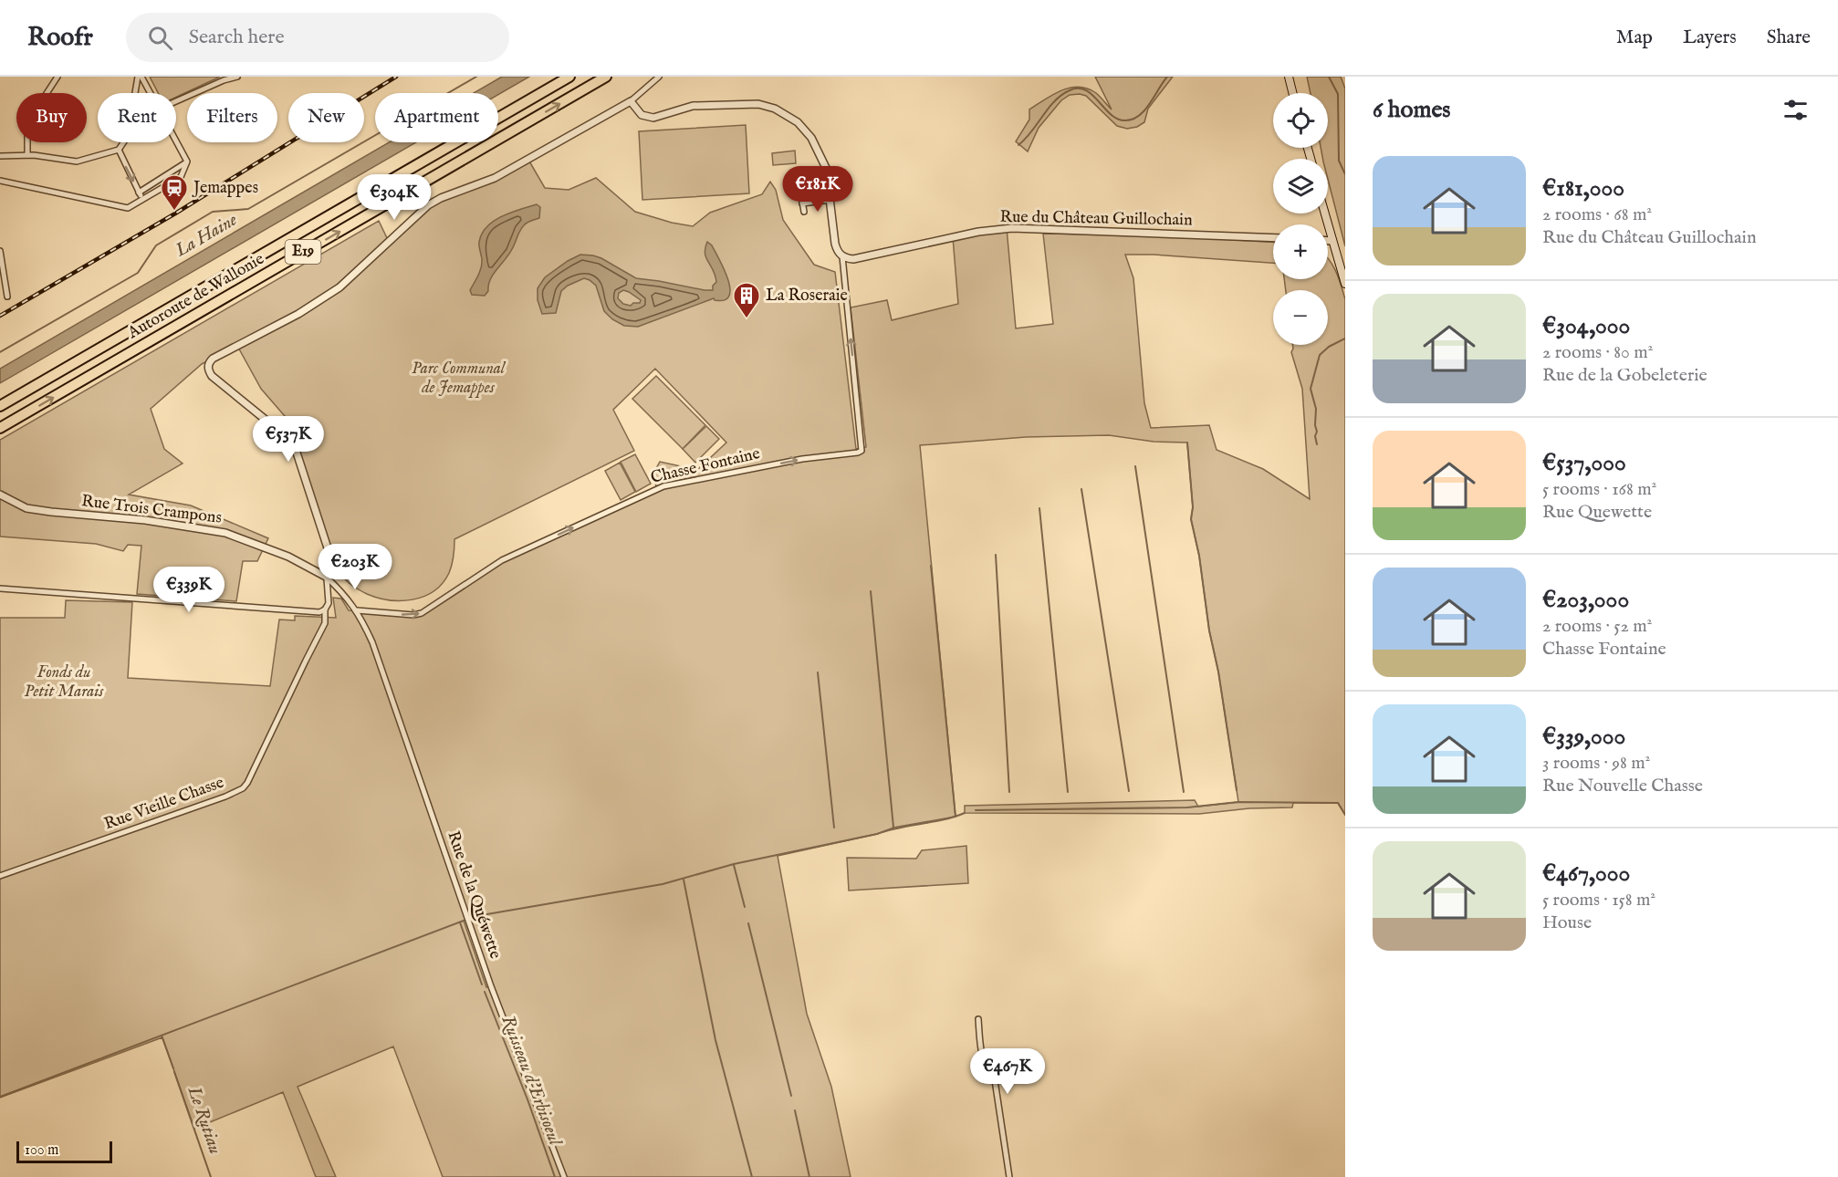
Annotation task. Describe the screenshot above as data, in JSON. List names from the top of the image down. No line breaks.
{"streets":{"highway":["E19","Autoroute de Wallonie"],"street":["Rue du Château Guillochain","Chasse Fontaine","Rue Trois Crampons","Rue Vieille Chasse","Rue de la Quéwette"]},"crossings":[["Rue du Château Guillochain","Chasse Fontaine"],["Chasse Fontaine","Rue de la Quéwette"],["Rue Trois Crampons","Rue Vieille Chasse"],["Rue Trois Crampons","Rue de la Quéwette"],["Rue Vieille Chasse","Rue de la Quéwette"]],"one_way":["Chasse Fontaine"],"water":["La Haine","Ruisseau d'Erbisoeul","Le Rutiau"],"parks":["Parc Communal de Jemappes","Fonds du Petit Marais"],"places":{"station":["Jemappes"],"building":["La Roseraie"]},"scale_bar":"100 m","page":{"header":"Roofr","search":"Search here","nav":["Map","Layers","Share"],"heading":"6 homes","map_buttons":["+","−"],"chip":["Buy","Rent","Filters","New","Apartment"],"list":[{"name":"€181,000","note":"2 rooms · 68 m² · Rue du Château Guillochain"},{"name":"€304,000","note":"2 rooms · 80 m² · Rue de la Gobeleterie"},{"name":"€537,000","note":"5 rooms · 168 m² · Rue Quewette"},{"name":"€203,000","note":"2 rooms · 52 m² · Chasse Fontaine"},{"name":"€339,000","note":"3 rooms · 98 m² · Rue Nouvelle Chasse"},{"name":"€467,000","note":"5 rooms · 158 m² · House"}],"price":["€181K","€304K","€537K","€203K","€339K","€467K"],"scale":"100 m"}}
